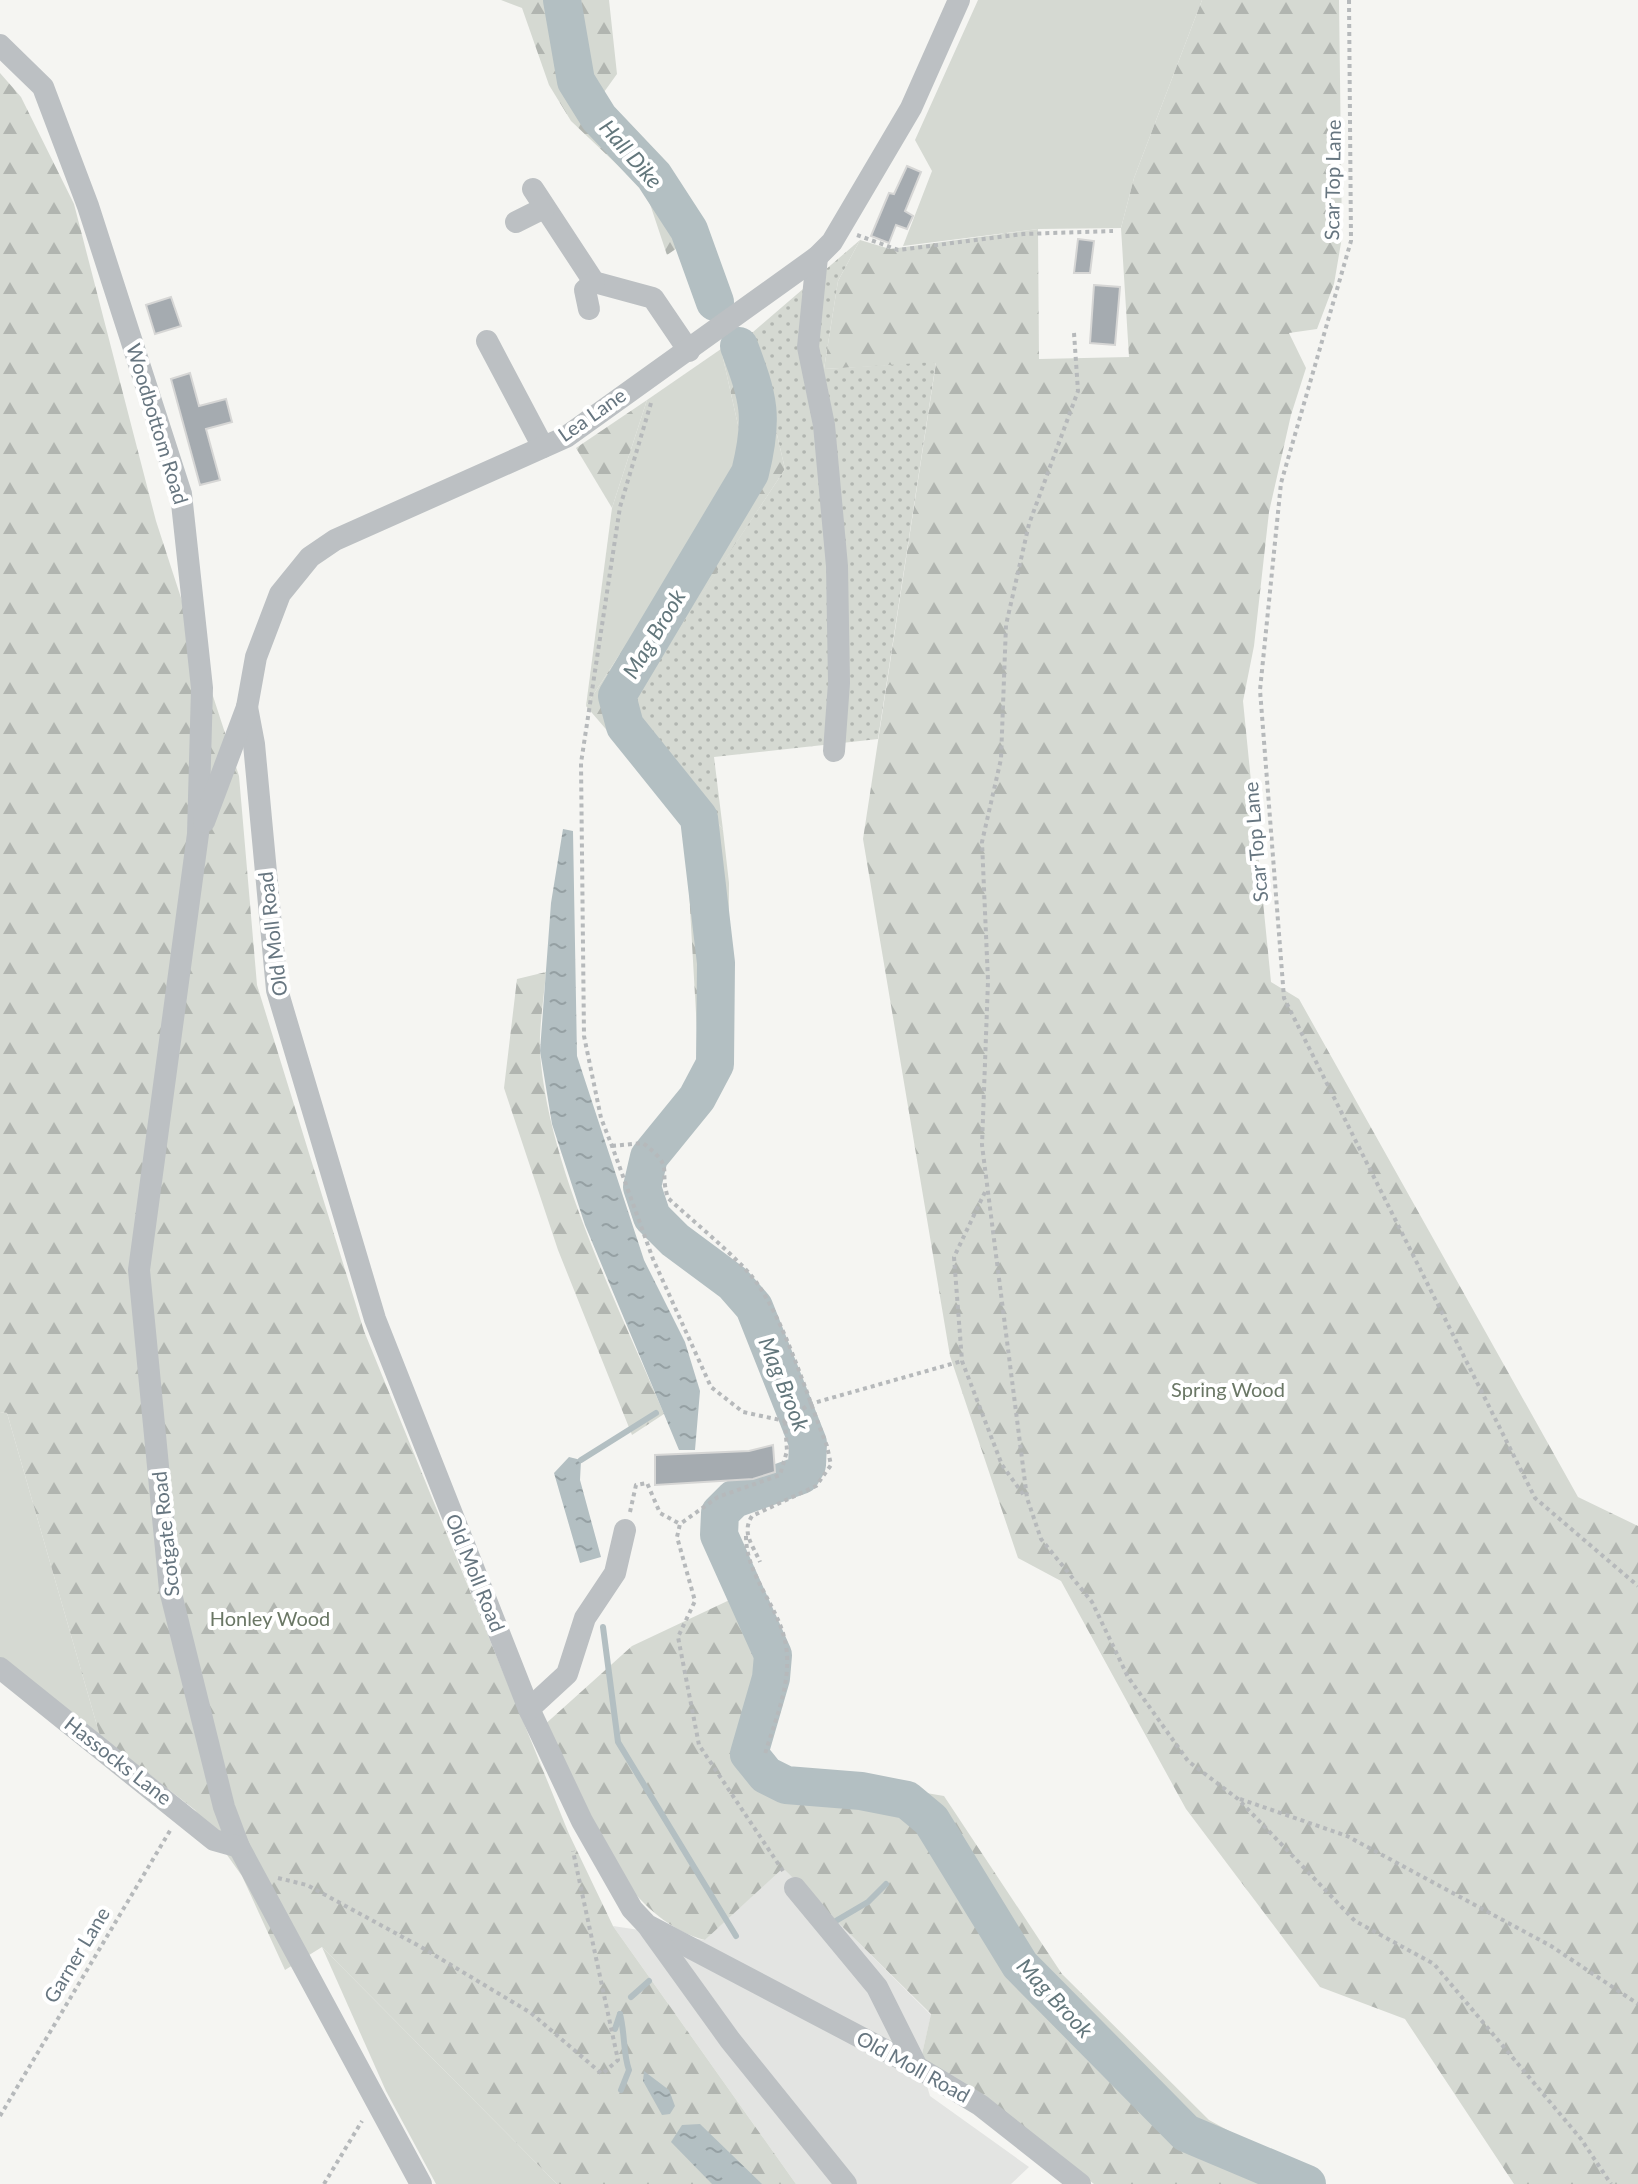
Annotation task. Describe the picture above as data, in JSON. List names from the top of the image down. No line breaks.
{"streets":{"street":["Lea Lane","Woodbottom Road","Old Moll Road","Scotgate Road","Hassocks Lane"],"path":["Scar Top Lane","Garner Lane"]},"crossings":[["Lea Lane","Woodbottom Road"],["Lea Lane","Old Moll Road"],["Lea Lane","Scotgate Road"],["Woodbottom Road","Scotgate Road"],["Scotgate Road","Hassocks Lane"],["Hassocks Lane","Garner Lane"]],"water":["Hall Dike","Mag Brook"],"parks":["Spring Wood","Honley Wood"]}
